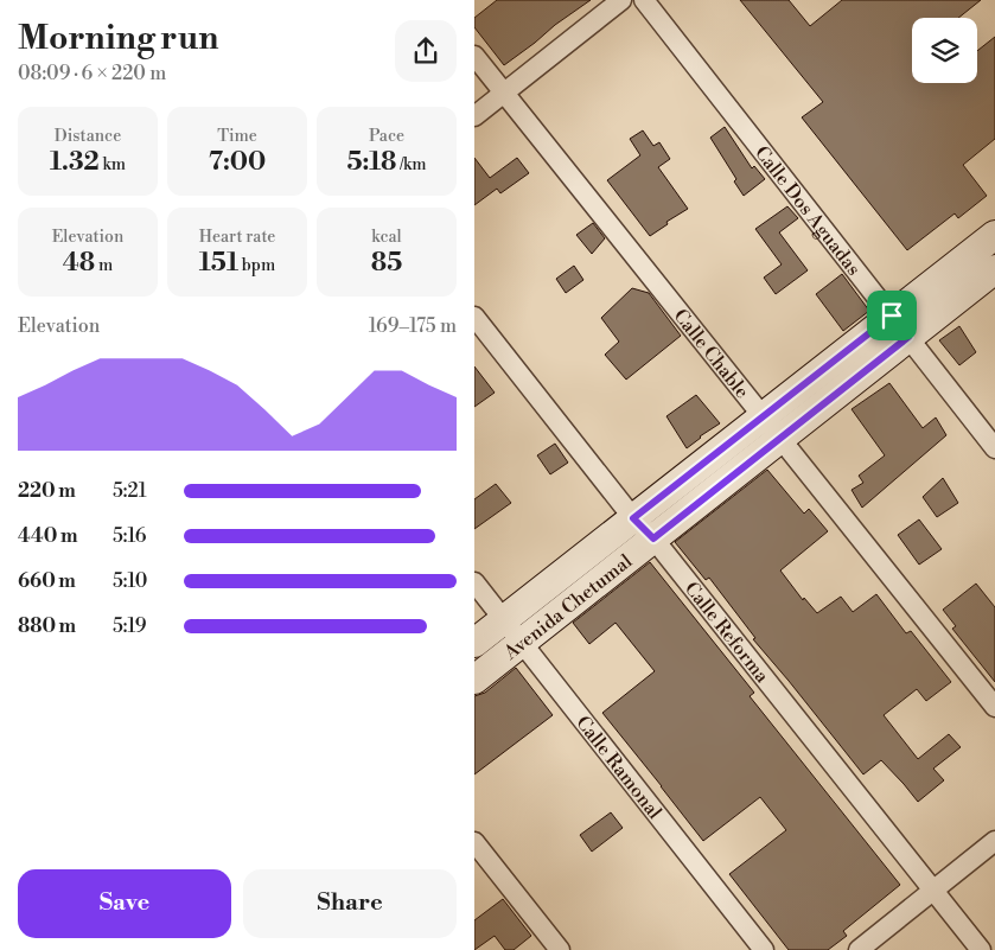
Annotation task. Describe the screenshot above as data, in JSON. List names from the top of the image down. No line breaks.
{"streets":{"main road":["Avenida Chetumal"],"street":["Calle Dos Aguadas","Calle Chable","Calle Reforma","Calle Ramonal"]},"crossings":[["Calle Dos Aguadas","Avenida Chetumal"],["Calle Chable","Avenida Chetumal"],["Avenida Chetumal","Calle Reforma"],["Avenida Chetumal","Calle Ramonal"]],"page":{"heading":["Morning run","08:09 · 6 × 220 m"],"stats":[["Distance","1.32 km"],["Time","7:00"],["Pace","5:18 /km"],["Elevation","48 m"],["Heart rate","151 bpm"],["kcal","85"]],"chart":["Elevation","169–175 m"],"list":[{"name":"220 m","note":"5:21"},{"name":"440 m","note":"5:16"},{"name":"660 m","note":"5:10"},{"name":"880 m","note":"5:19"}],"buttons":["Save","Share"]}}
